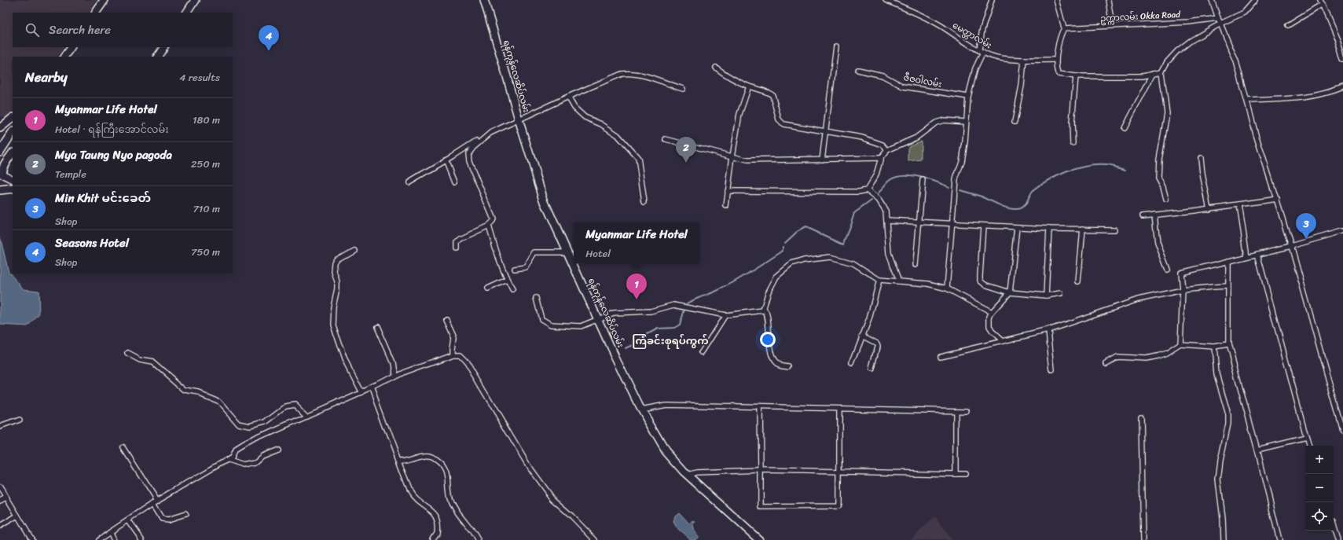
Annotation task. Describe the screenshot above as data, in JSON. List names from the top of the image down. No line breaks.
{"streets":{"main road":["ရန်ကုန်လေဆိပ်လမ်း"],"street":["ဥက္ကာလမ်း Okka Road","မေတ္တာလမ်း","ဇီဇဝါလမ်း"]},"districts":["ကြံခင်းစုရပ်ကွက်"],"page":{"search":"Search here","pins":["4","2","3","1"],"heading":["Nearby","4 results"],"list":[{"mark":"1","name":"Myanmar Life Hotel","note":"Hotel · ရန်ကြီးအောင်လမ်း","value":"180 m"},{"mark":"2","name":"Mya Taung Nyo pagoda","note":"Temple","value":"250 m"},{"mark":"3","name":"Min Khit မင်းခေတ်","note":"Shop","value":"710 m"},{"mark":"4","name":"Seasons Hotel","note":"Shop","value":"750 m"}],"popup":["Myanmar Life Hotel","Hotel"],"map_buttons":["+","−"]}}
